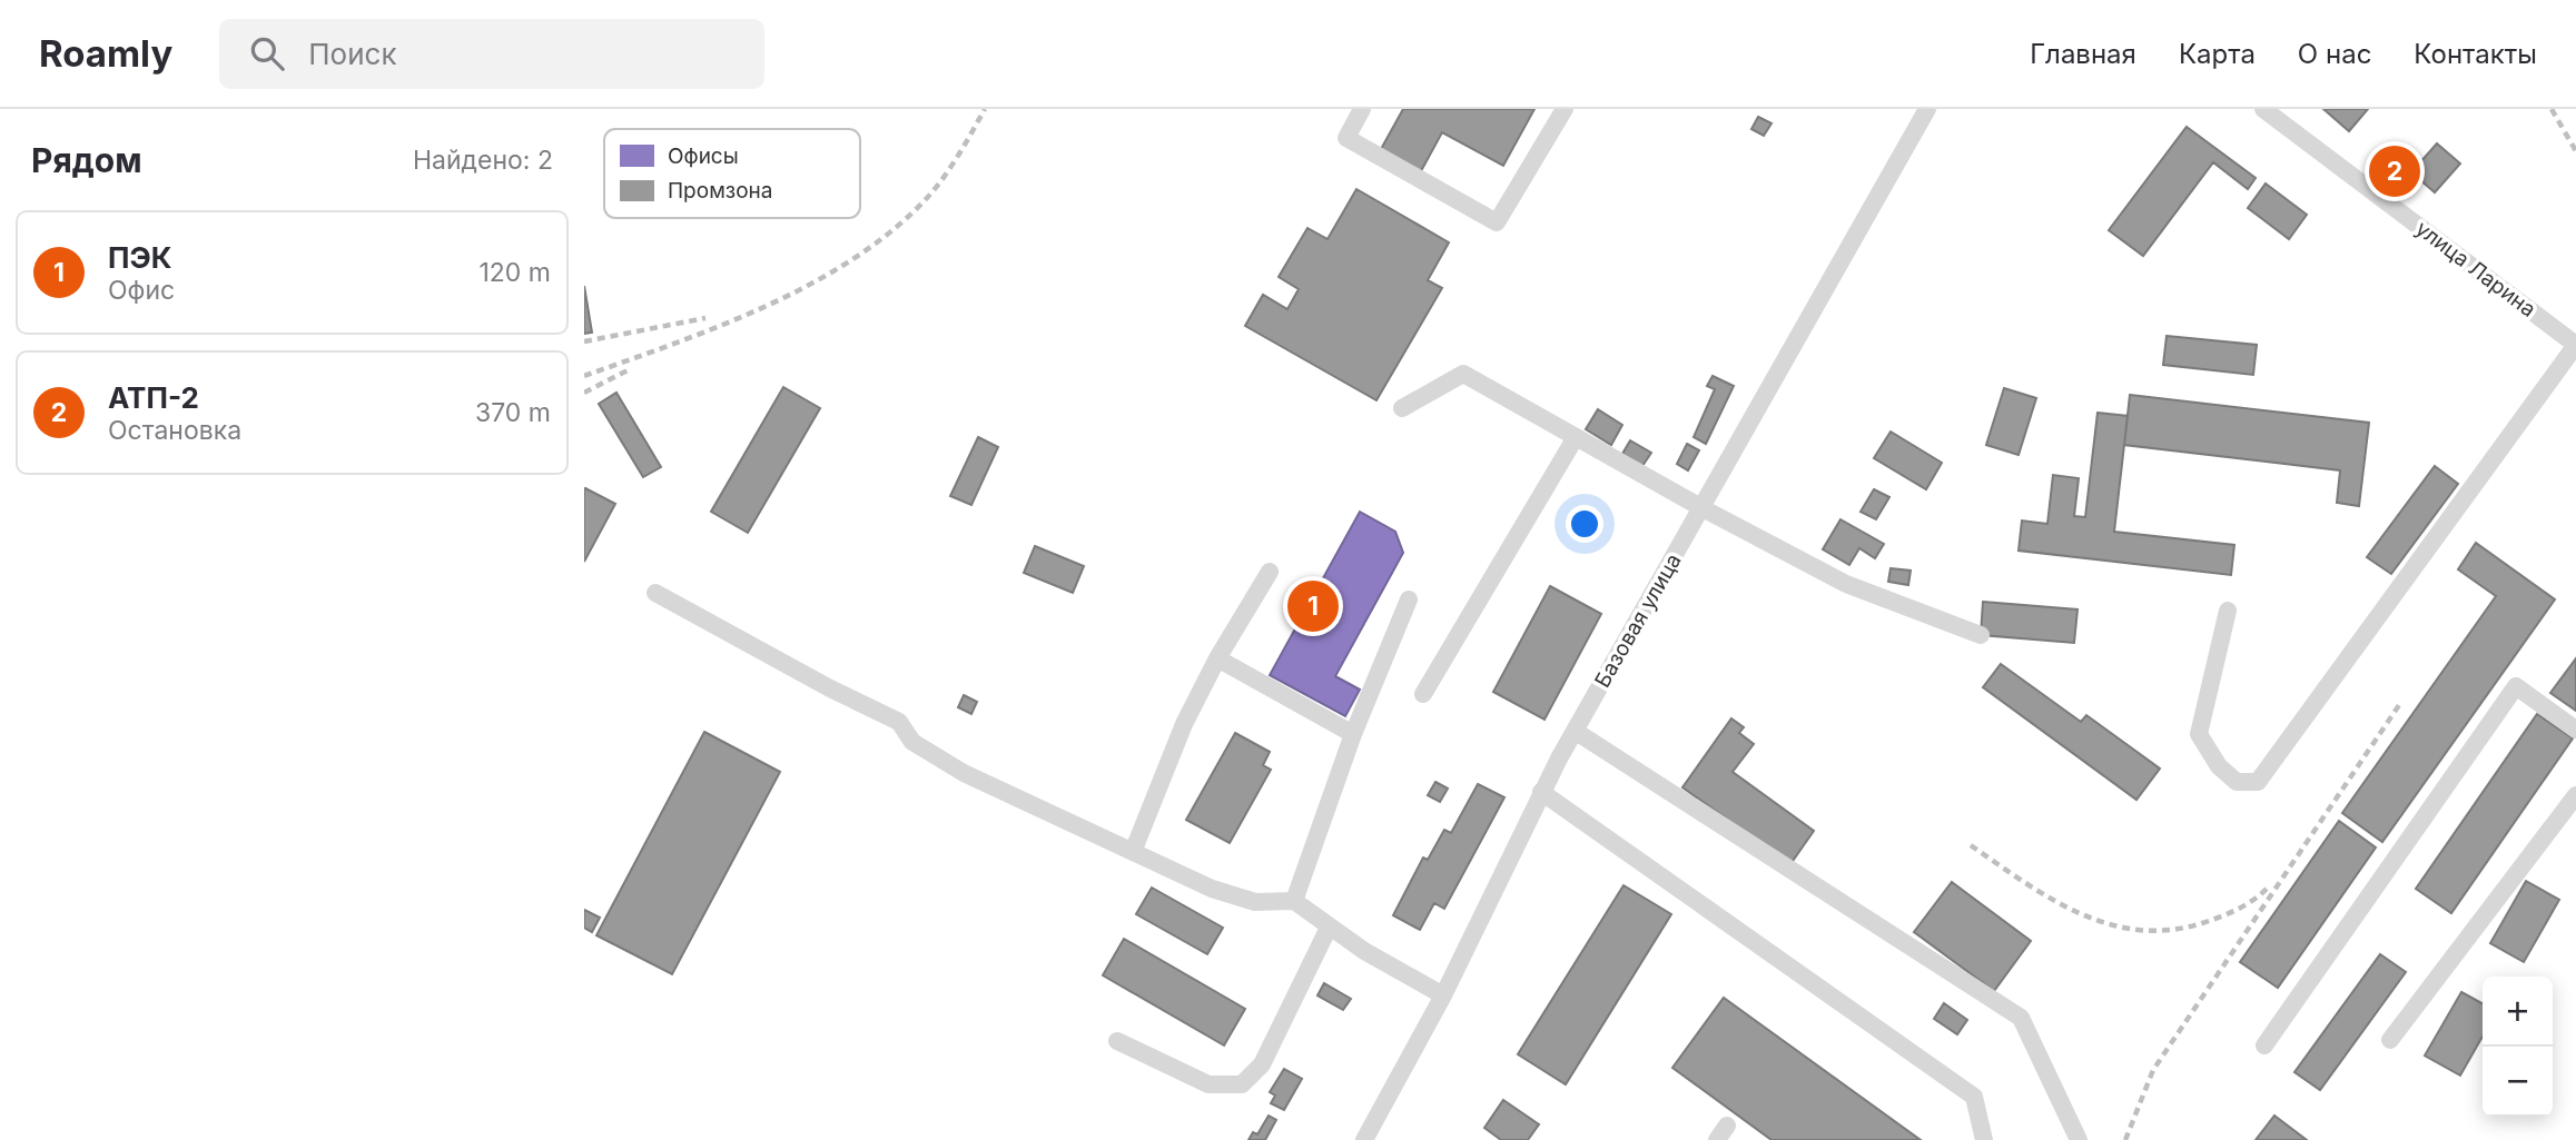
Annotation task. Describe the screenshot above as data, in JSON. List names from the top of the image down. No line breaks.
{"streets":{"street":["улица Ларина","Базовая улица"]},"legend":["Офисы","Промзона"],"page":{"header":"Roamly","search":"Поиск","nav":["Главная","Карта","О нас","Контакты"],"heading":["Рядом","Найдено: 2"],"pins":["2","1"],"list":[{"mark":"1","name":"ПЭК","note":"Офис","value":"120 m"},{"mark":"2","name":"АТП-2","note":"Остановка","value":"370 m"}],"map_buttons":["+","−"]}}
